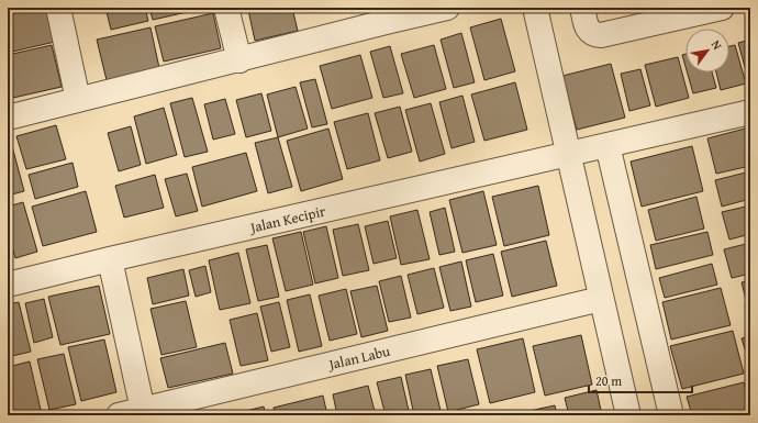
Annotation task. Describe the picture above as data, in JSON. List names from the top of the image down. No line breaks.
{"streets":{"street":["Jalan Kecipir","Jalan Labu"]},"scale_bar":"20 m","north":"top right"}
